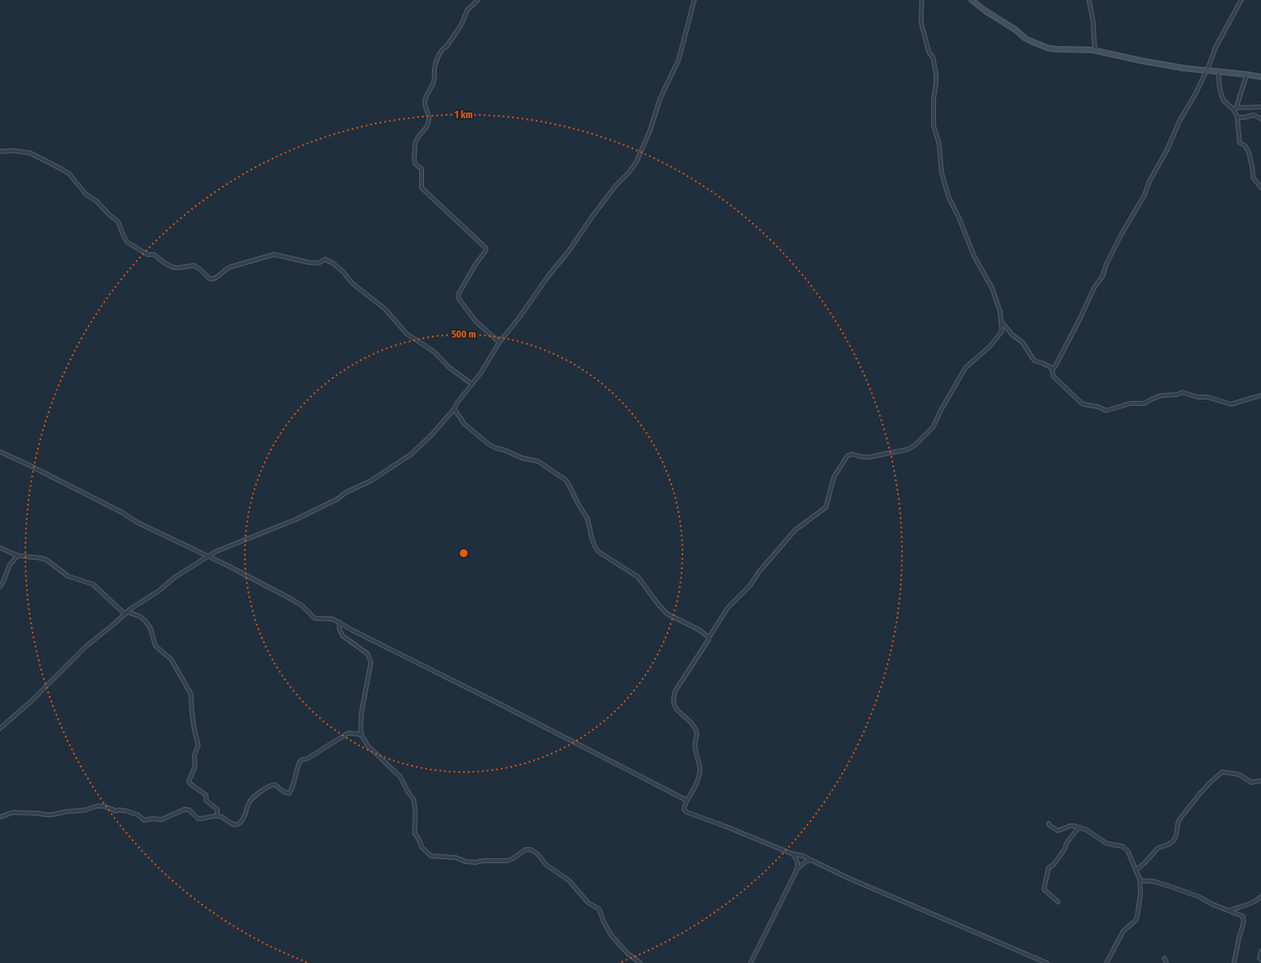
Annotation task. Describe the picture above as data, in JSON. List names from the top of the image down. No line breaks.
{"rings":["1 km","500 m"]}
